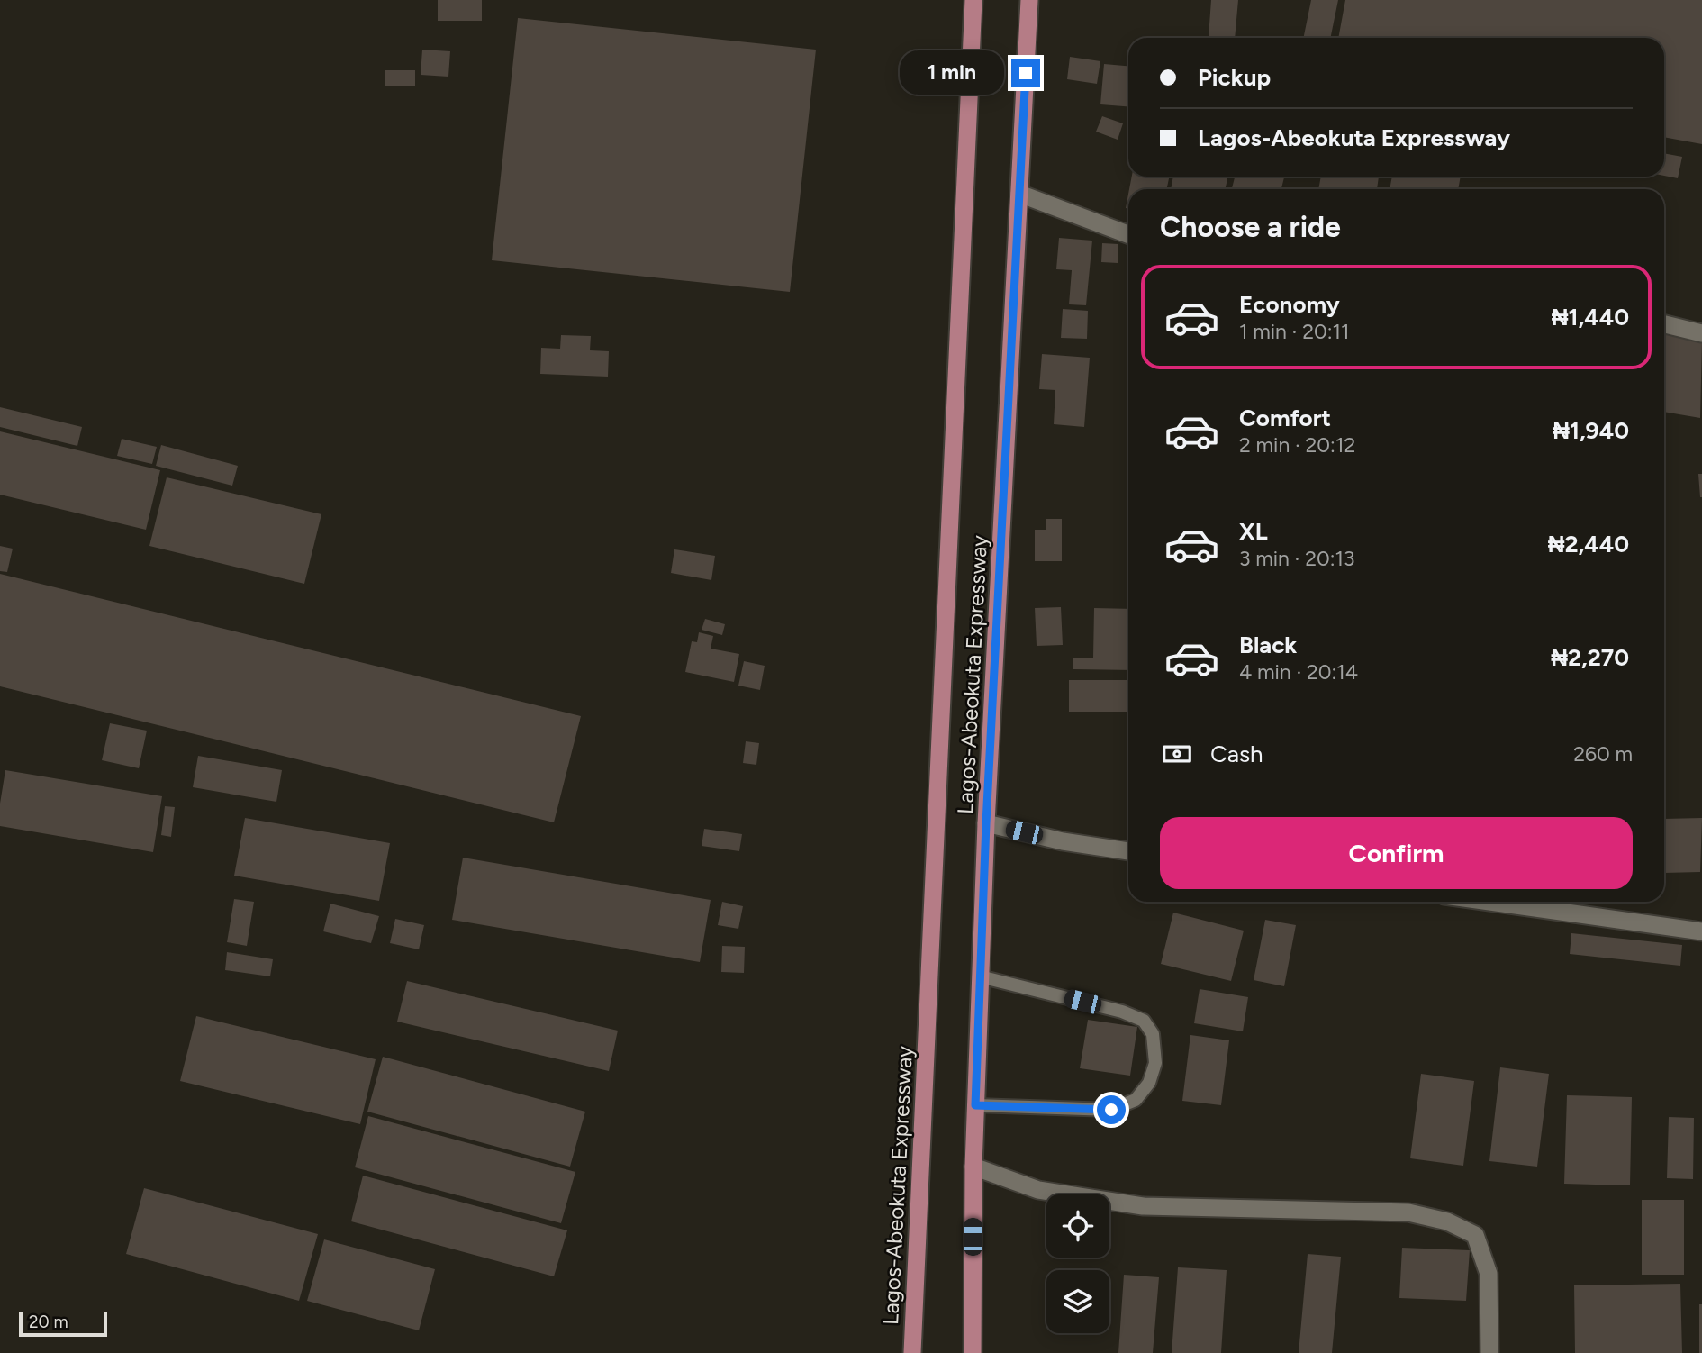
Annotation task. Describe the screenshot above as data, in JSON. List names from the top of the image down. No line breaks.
{"streets":{"highway":["Lagos-Abeokuta Expressway"]},"scale_bar":"20 m","page":{"banner":["Pickup","Lagos-Abeokuta Expressway"],"bubble":"1 min","heading":"Choose a ride","list":[{"name":"Economy","note":"1 min · 20:11","value":"₦1,440"},{"name":"Comfort","note":"2 min · 20:12","value":"₦1,940"},{"name":"XL","note":"3 min · 20:13","value":"₦2,440"},{"name":"Black","note":"4 min · 20:14","value":"₦2,270"}],"pay":["Cash","260 m"],"buttons":"Confirm","scale":"20 m"}}
